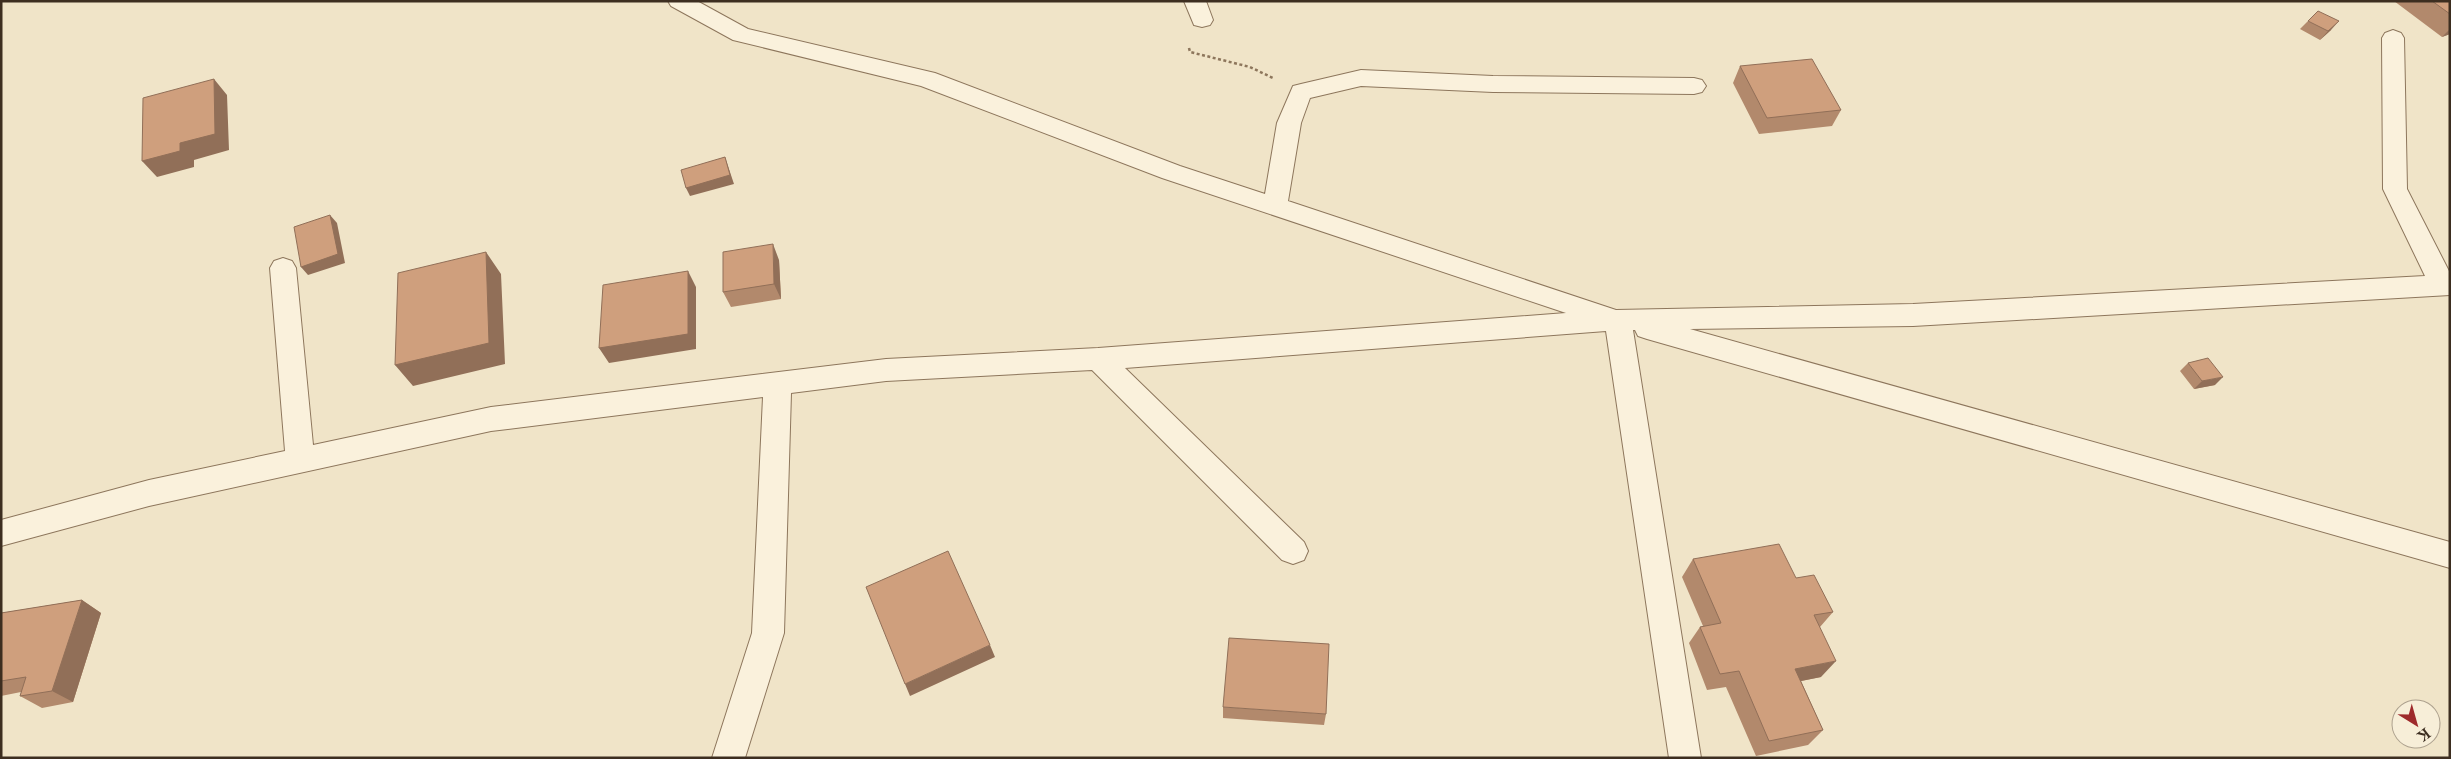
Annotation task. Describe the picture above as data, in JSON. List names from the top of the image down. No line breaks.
{"north":"bottom right"}
